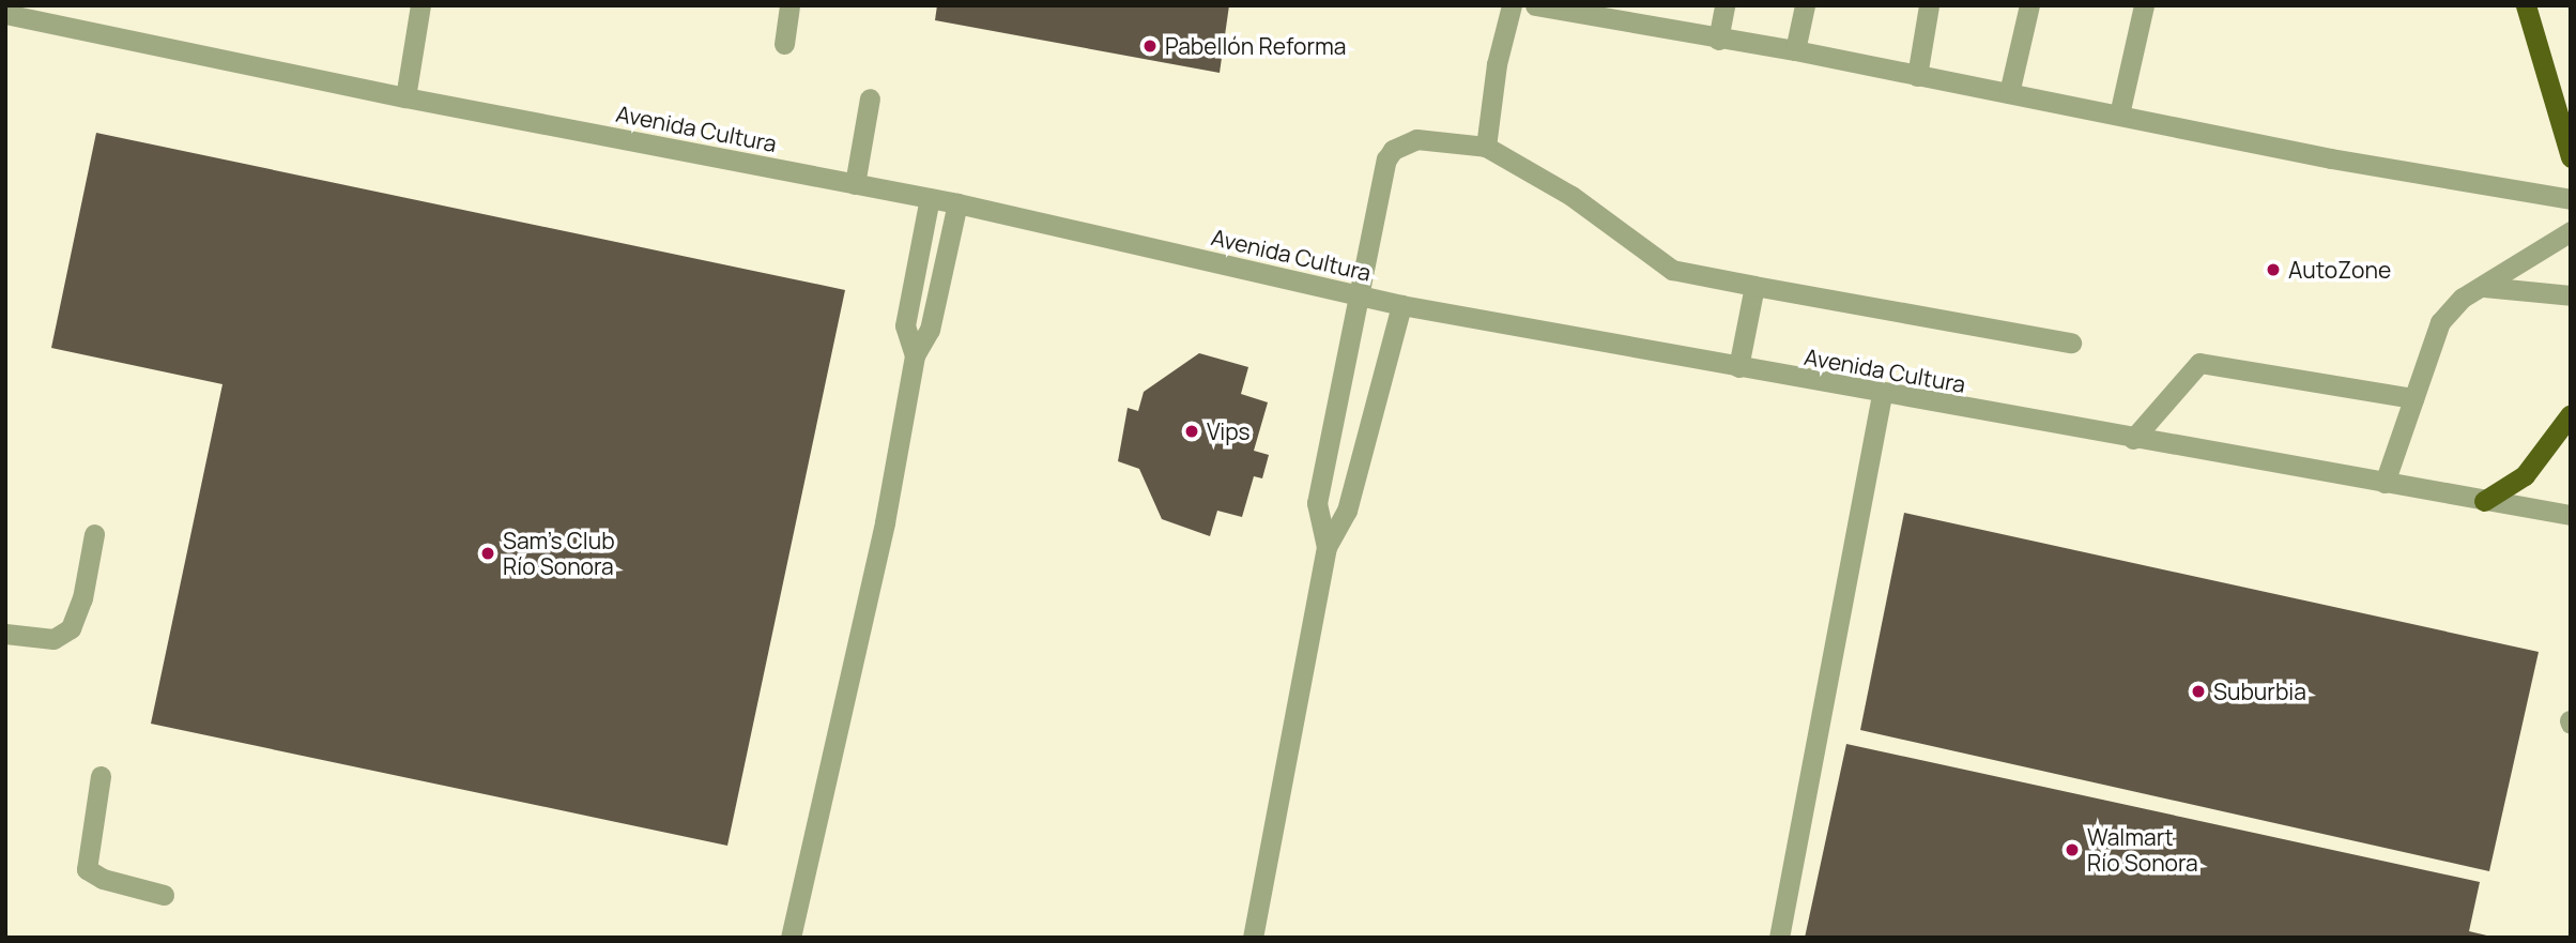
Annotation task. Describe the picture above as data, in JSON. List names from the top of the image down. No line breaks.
{"streets":{"street":["Avenida Cultura"]},"places":["Pabellón Reforma","AutoZone","Vips","Sam's Club Río Sonora","Suburbia","Walmart Río Sonora"]}
